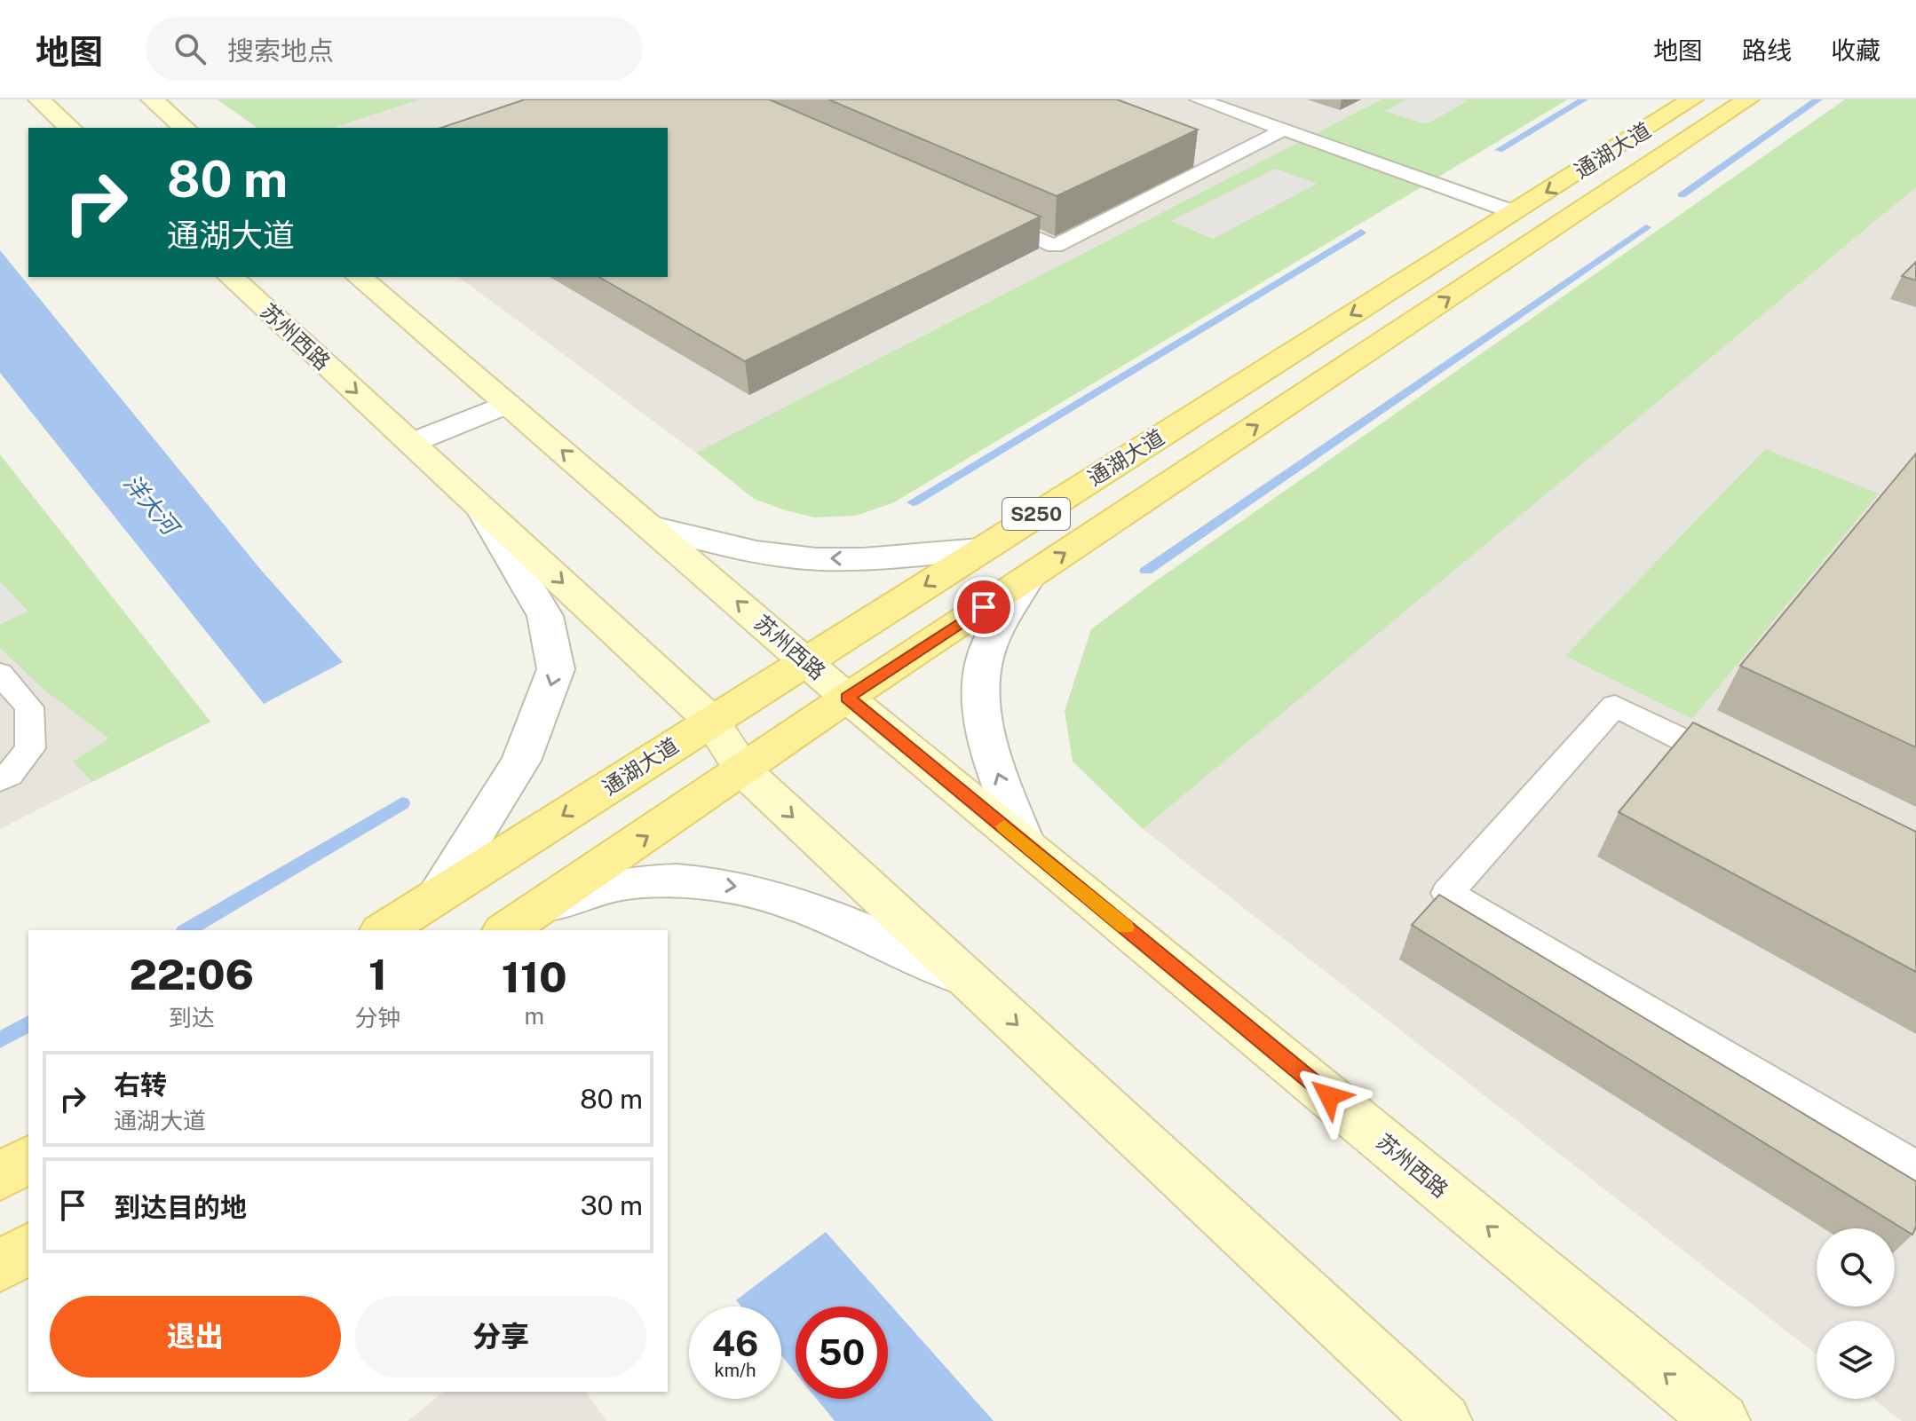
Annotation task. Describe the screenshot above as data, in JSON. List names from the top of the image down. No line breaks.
{"streets":{"main road":["通湖大道","苏州西路","S250"]},"crossings":[["通湖大道","苏州西路"]],"water":["洋大河"],"page":{"header":"地图","search":"搜索地点","nav":["地图","路线","收藏"],"turn":["80 m","通湖大道"],"eta":["22:06","到达","1","分钟","110","m"],"list":[{"name":"右转","note":"通湖大道","value":"80 m"},{"name":"到达目的地","value":"30 m"}],"buttons":["退出","分享"],"speed":"46 km/h","limit":"50"}}
